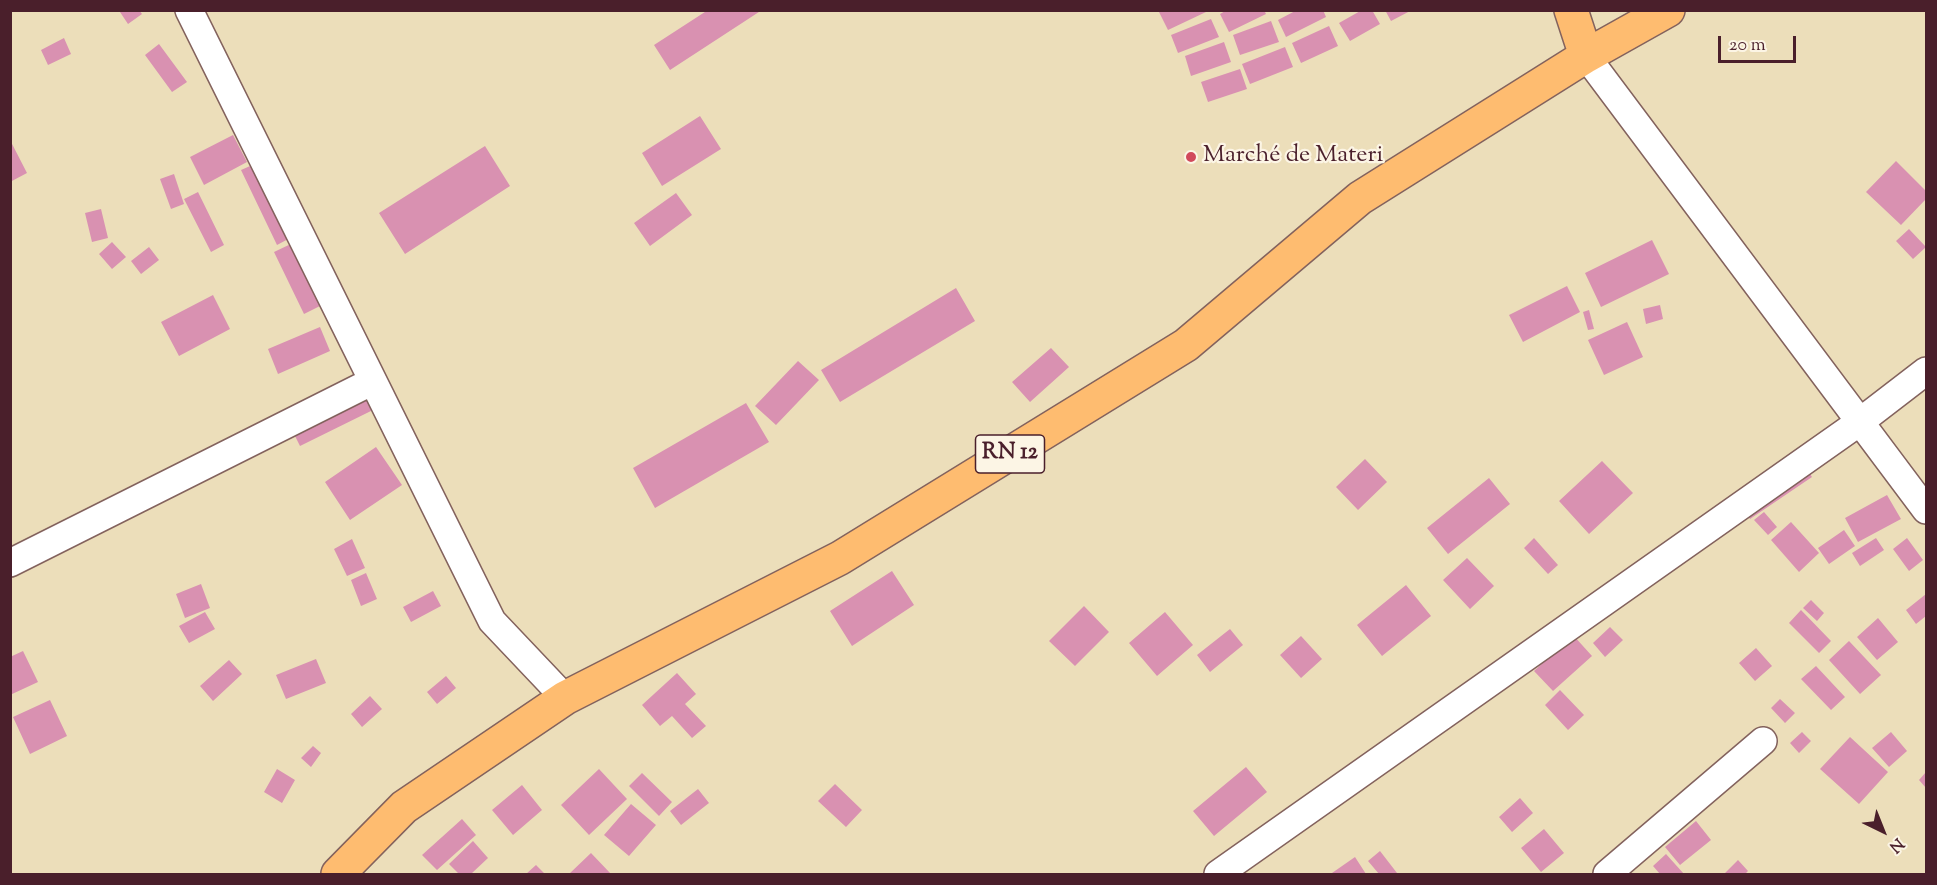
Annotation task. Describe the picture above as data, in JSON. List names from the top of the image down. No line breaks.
{"streets":{"main road":["RN 12"]},"places":["Marché de Materi"],"scale_bar":"20 m","north":"bottom right"}
